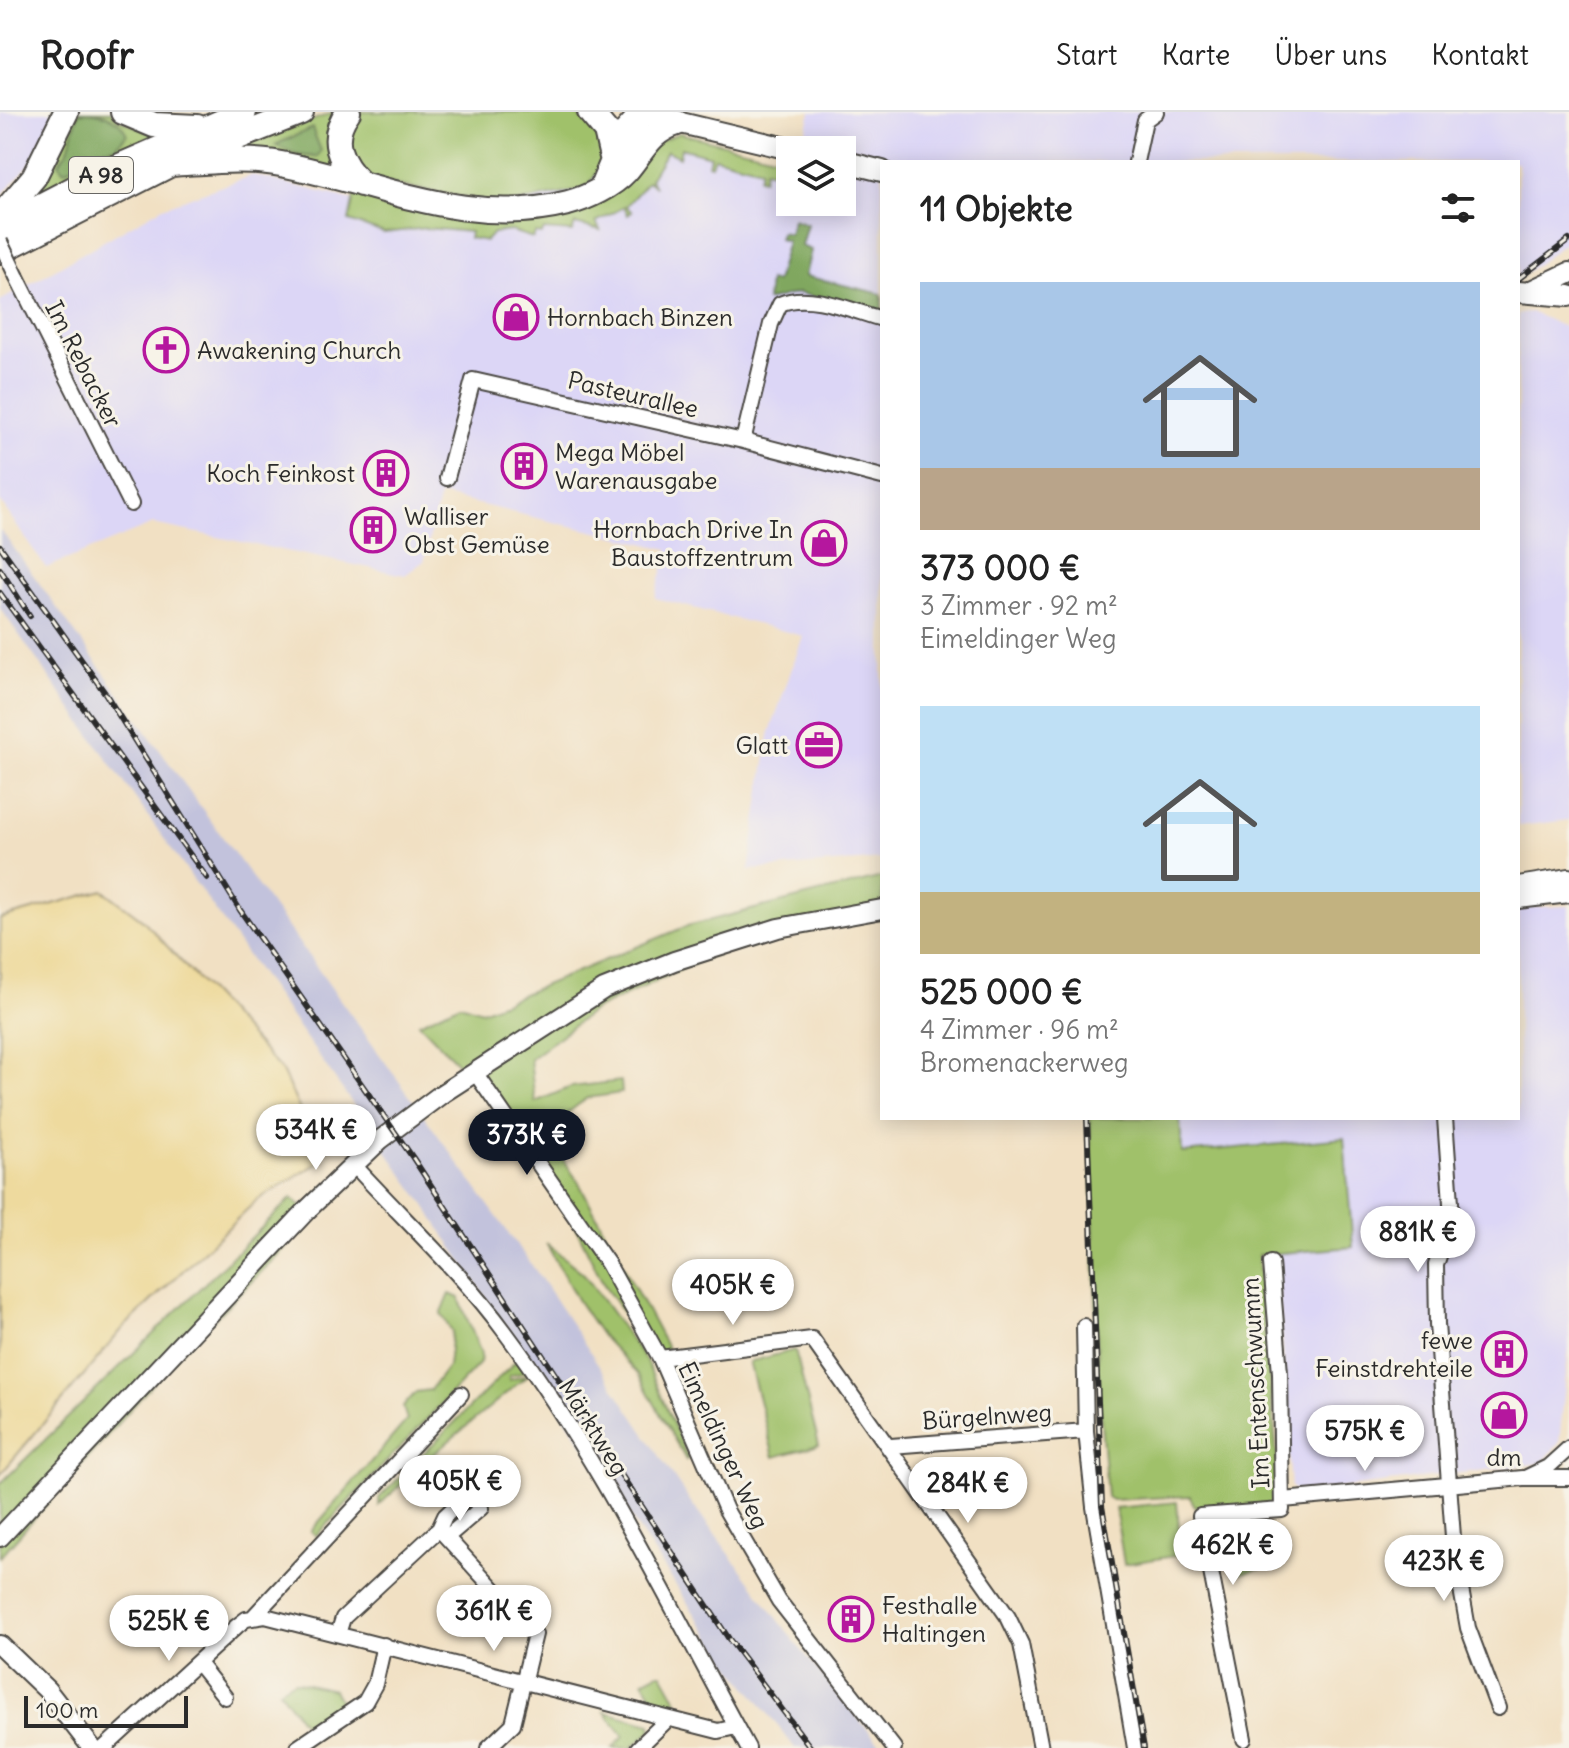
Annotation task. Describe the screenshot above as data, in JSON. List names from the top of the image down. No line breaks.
{"streets":{"highway":["A 98"],"street":["Im Rebacker","Pasteurallee","Im Entenschwumm","Bürgelnweg","Märktweg","Eimeldinger Weg"]},"places":{"shop":["Hornbach Binzen","Hornbach Drive In Baustoffzentrum","dm"],"church":["Awakening Church"],"building":["Mega Möbel Warenausgabe","Koch Feinkost","Walliser Obst Gemüse","fewe Feinstdrehteile","Festhalle Haltingen"],"office":["Glatt"]},"scale_bar":"100 m","page":{"header":"Roofr","nav":["Start","Karte","Über uns","Kontakt"],"heading":"11 Objekte","list":[{"name":"373 000 €","note":"3 Zimmer · 92 m² · Eimeldinger Weg"},{"name":"525 000 €","note":"4 Zimmer · 96 m² · Bromenackerweg"}],"price":["534K €","373K €","881K €","405K €","575K €","405K €","284K €","462K €","423K €","361K €","525K €"],"scale":"100 m"}}
